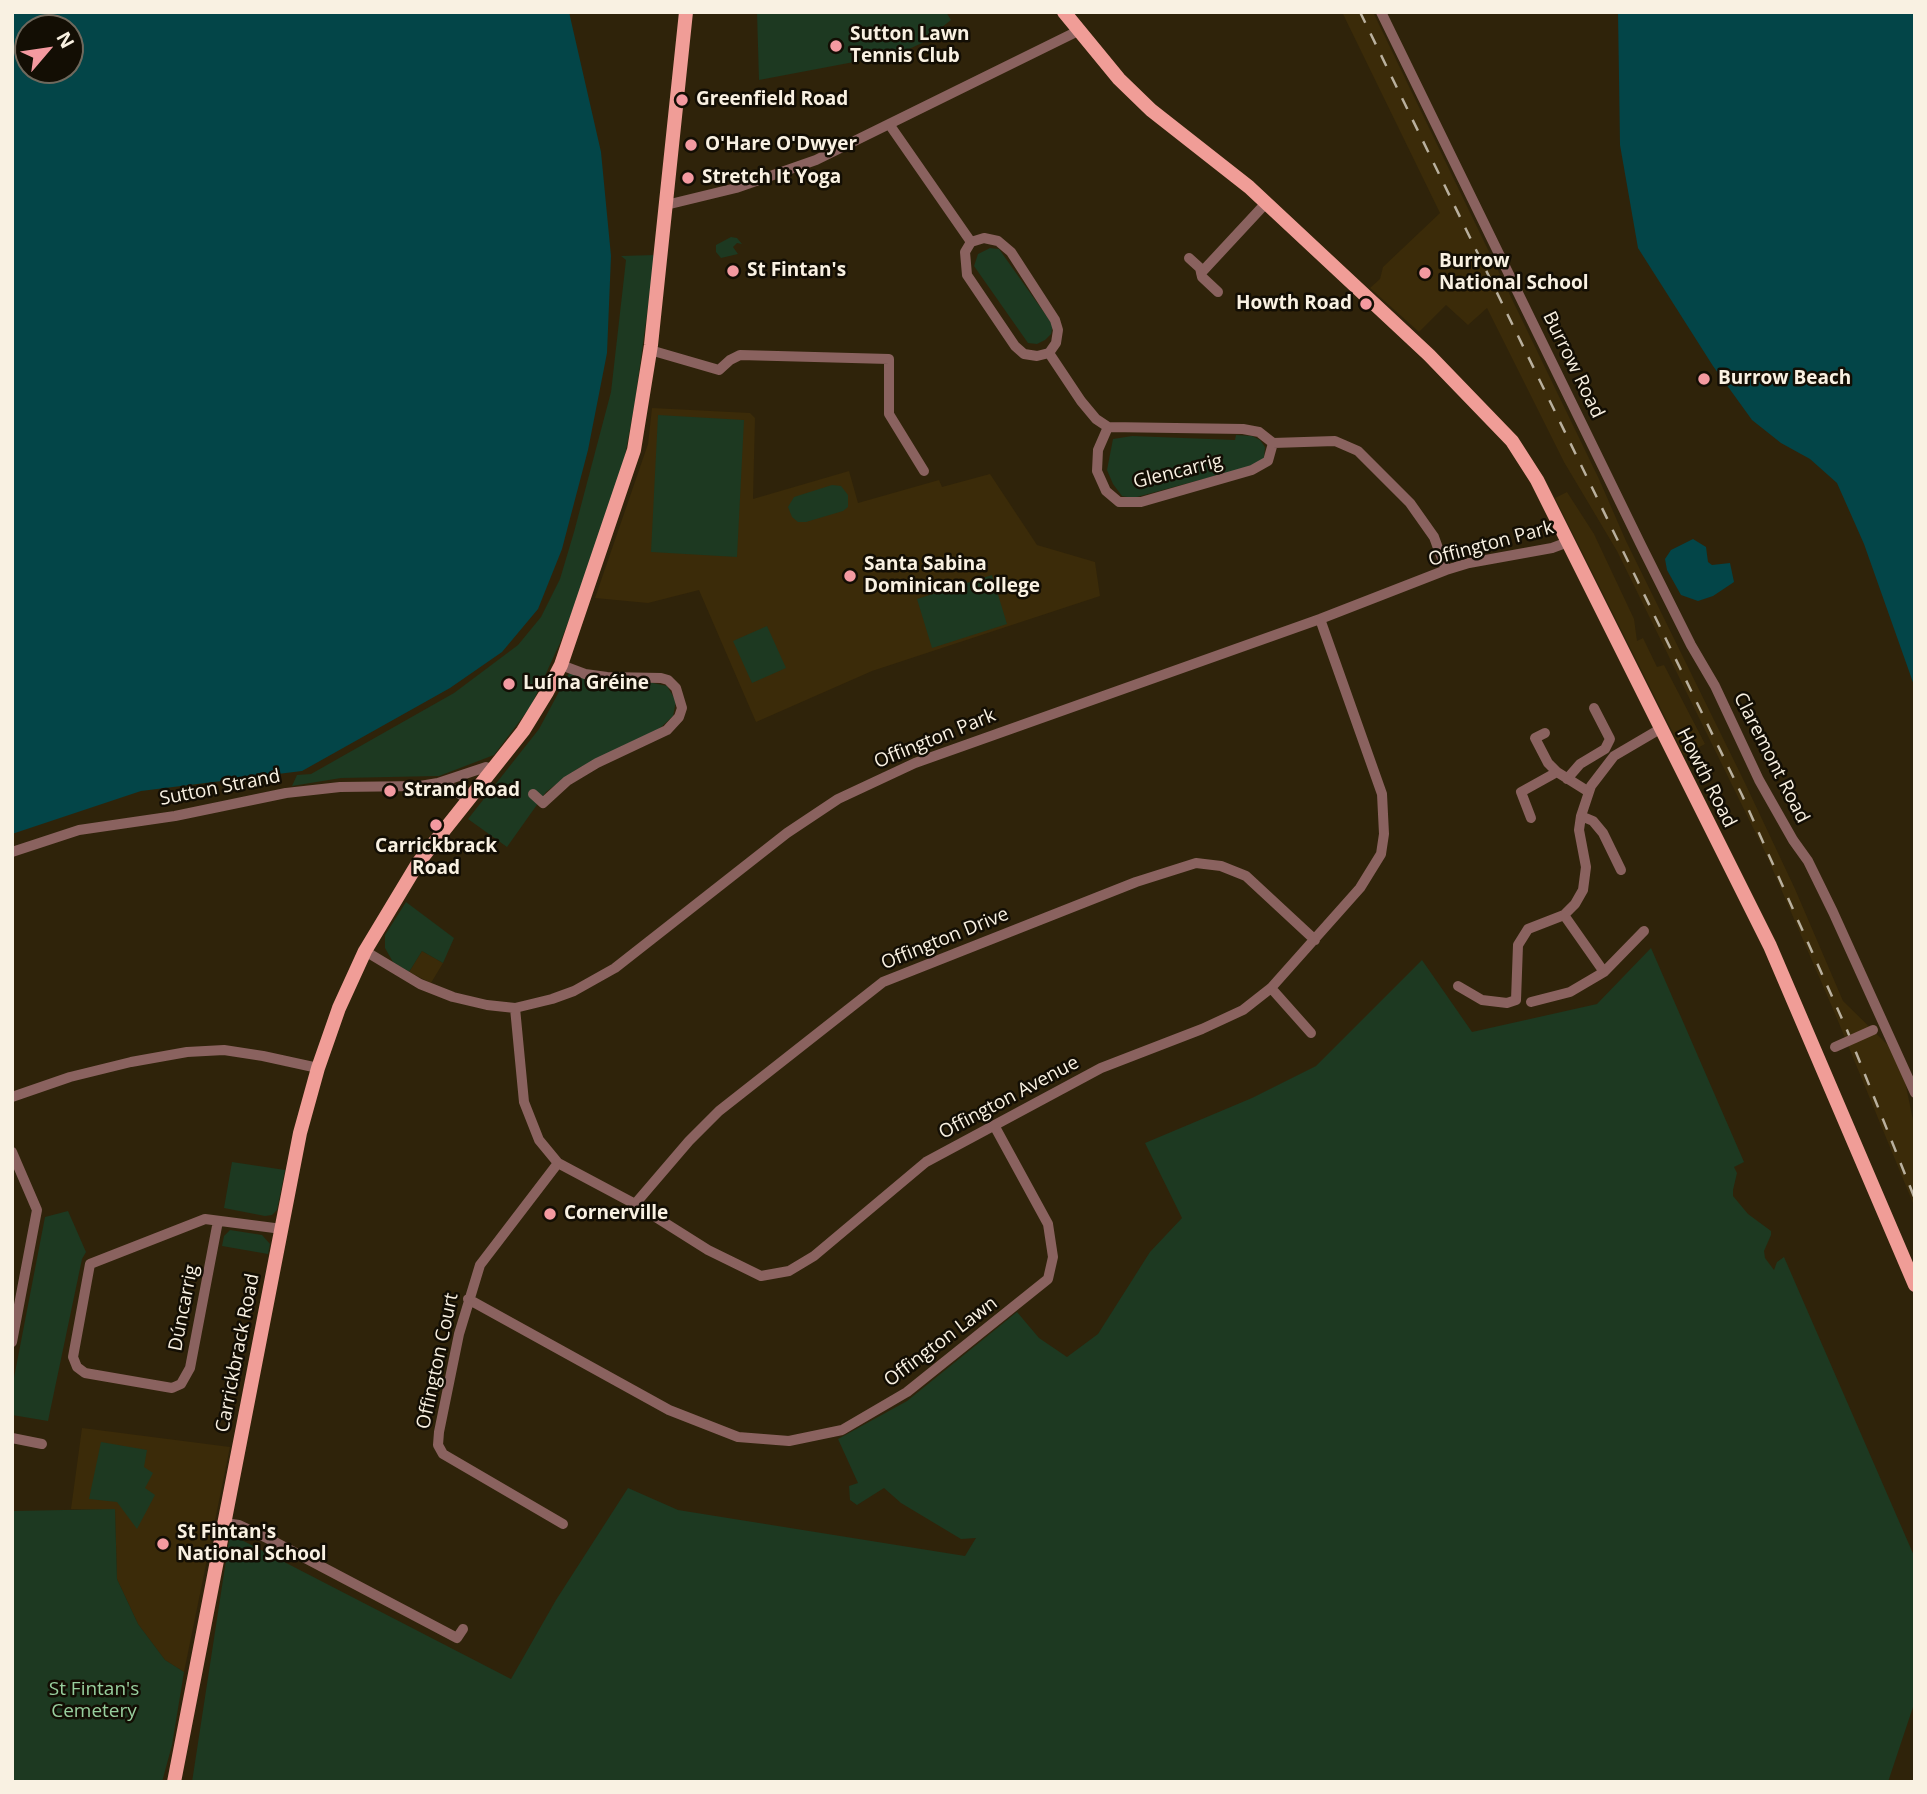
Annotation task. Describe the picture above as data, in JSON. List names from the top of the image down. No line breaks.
{"streets":{"main road":["Howth Road","Carrickbrack Road"],"street":["Burrow Road","Glencarrig","Offington Park","Claremont Road","Sutton Strand","Offington Drive","Offington Avenue","Dúncarrig","Offington Lawn","Offington Court"]},"crossings":[["Burrow Road","Claremont Road"],["Glencarrig","Offington Park"],["Offington Park","Howth Road"],["Offington Park","Offington Avenue"],["Offington Park","Carrickbrack Road"],["Sutton Strand","Carrickbrack Road"],["Offington Drive","Offington Avenue"],["Offington Avenue","Offington Lawn"],["Offington Avenue","Offington Court"],["Dúncarrig","Carrickbrack Road"],["Offington Lawn","Offington Court"]],"parks":["St Fintan's Cemetery"],"places":["Sutton Lawn Tennis Club","Greenfield Road","O'Hare O'Dwyer","Stretch It Yoga","St Fintan's","Burrow National School","Howth Road","Burrow Beach","Santa Sabina Dominican College","Luí na Gréine","Strand Road","Carrickbrack Road","Cornerville","St Fintan's National School"],"north":"top right"}
